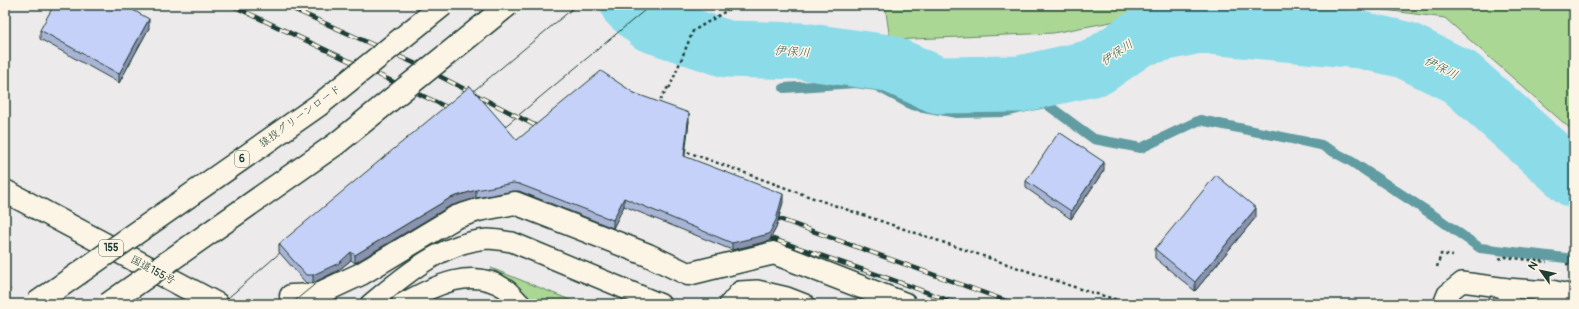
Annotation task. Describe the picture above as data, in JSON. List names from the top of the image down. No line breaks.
{"streets":{"main road":["猿投グリーンロード","6","155","国道155号"]},"water":["伊保川"],"north":"top left"}
